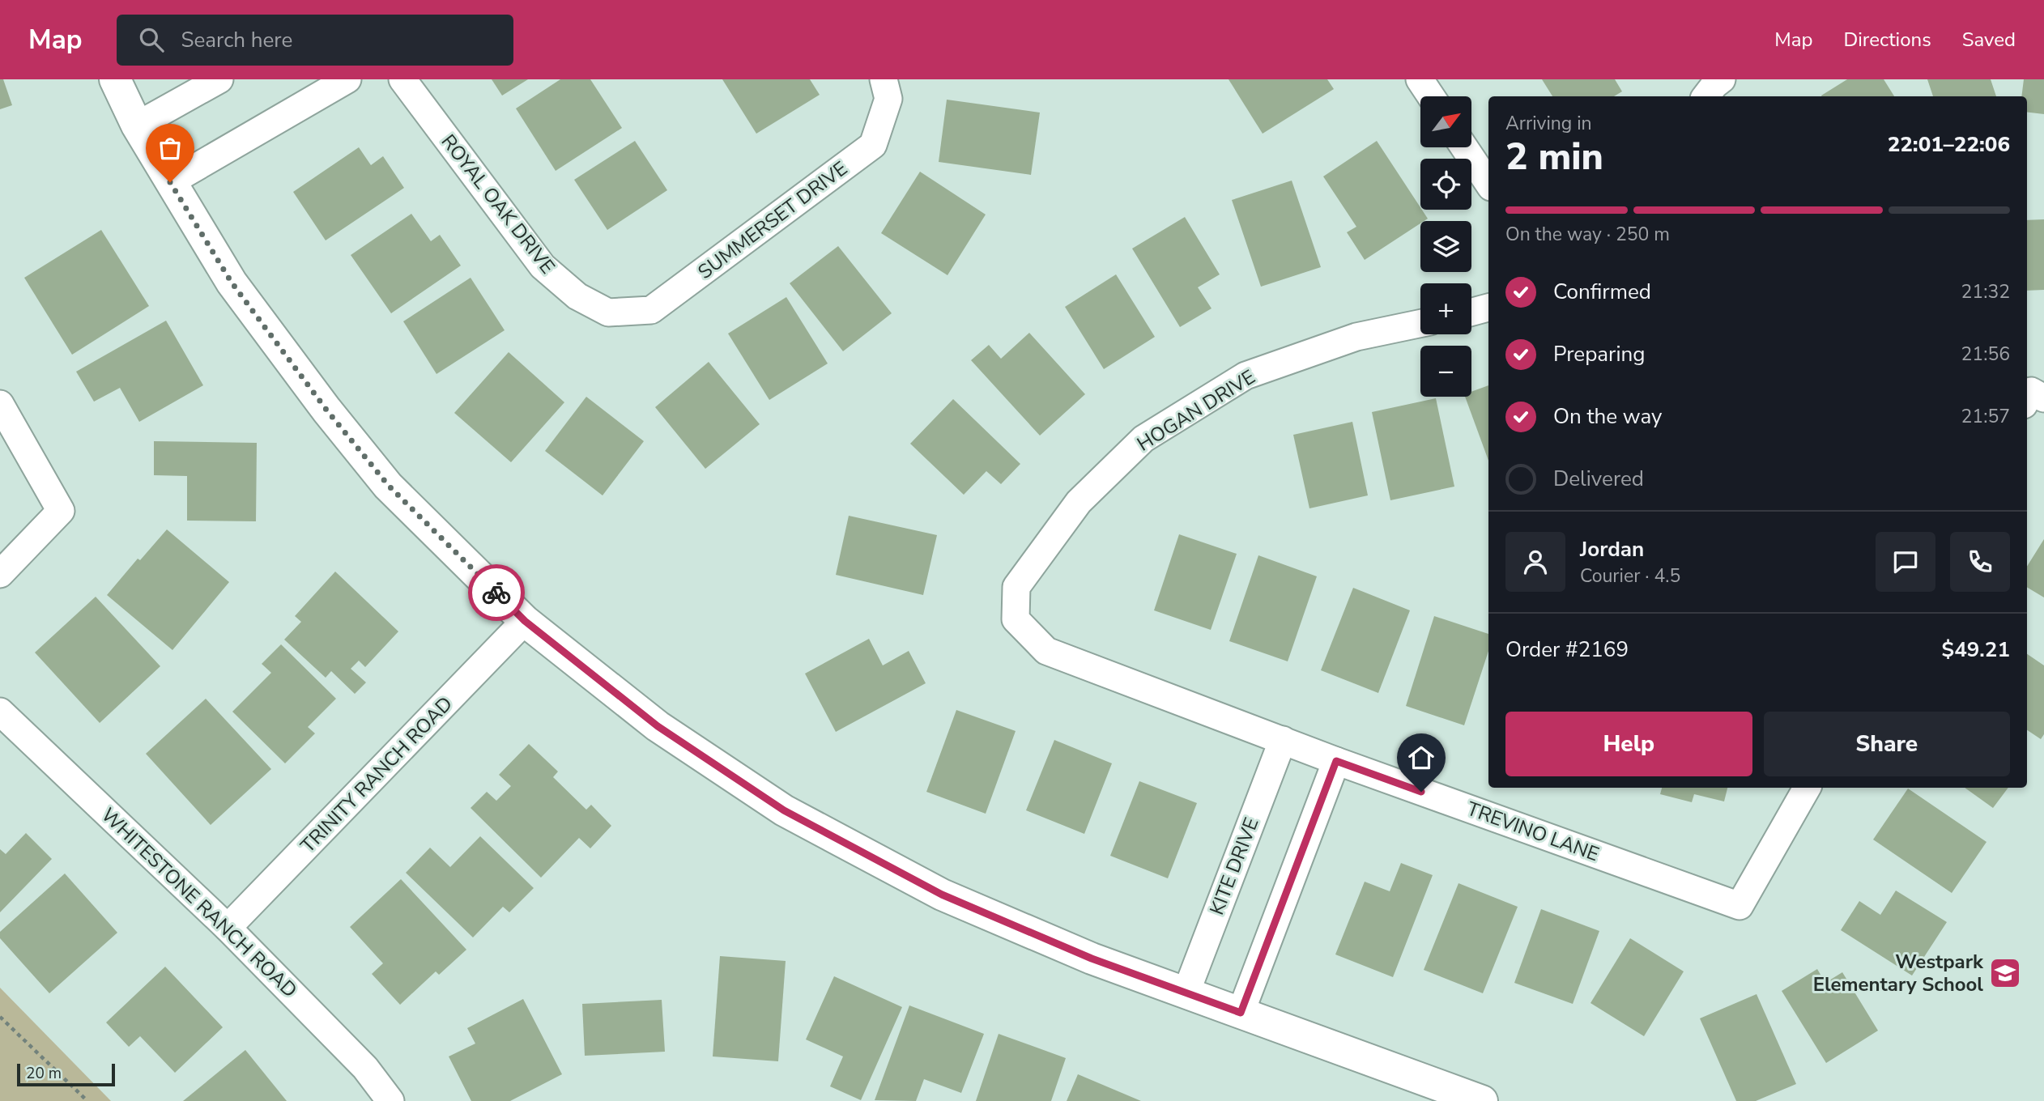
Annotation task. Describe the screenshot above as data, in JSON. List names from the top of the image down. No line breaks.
{"streets":{"street":["ROYAL OAK DRIVE","SUMMERSET DRIVE","HOGAN DRIVE","TRINITY RANCH ROAD","TREVINO LANE","KITE DRIVE","WHITESTONE RANCH ROAD"]},"crossings":[["ROYAL OAK DRIVE","SUMMERSET DRIVE"],["HOGAN DRIVE","TREVINO LANE"],["TRINITY RANCH ROAD","WHITESTONE RANCH ROAD"],["TREVINO LANE","KITE DRIVE"]],"places":{"school or university":["Westpark Elementary School"]},"scale_bar":"20 m","north":"top right","page":{"header":"Map","search":"Search here","nav":["Map","Directions","Saved"],"map_buttons":["+","−"],"heading":["2 min","Arriving in","22:01–22:06"],"panel":["Jordan","Courier · 4.5","Order #2169","$49.21"],"bar":"On the way · 250 m","list":[["Confirmed","21:32"],["Preparing","21:56"],["On the way","21:57"],"Delivered"],"buttons":["Help","Share"],"scale":"20 m"}}
